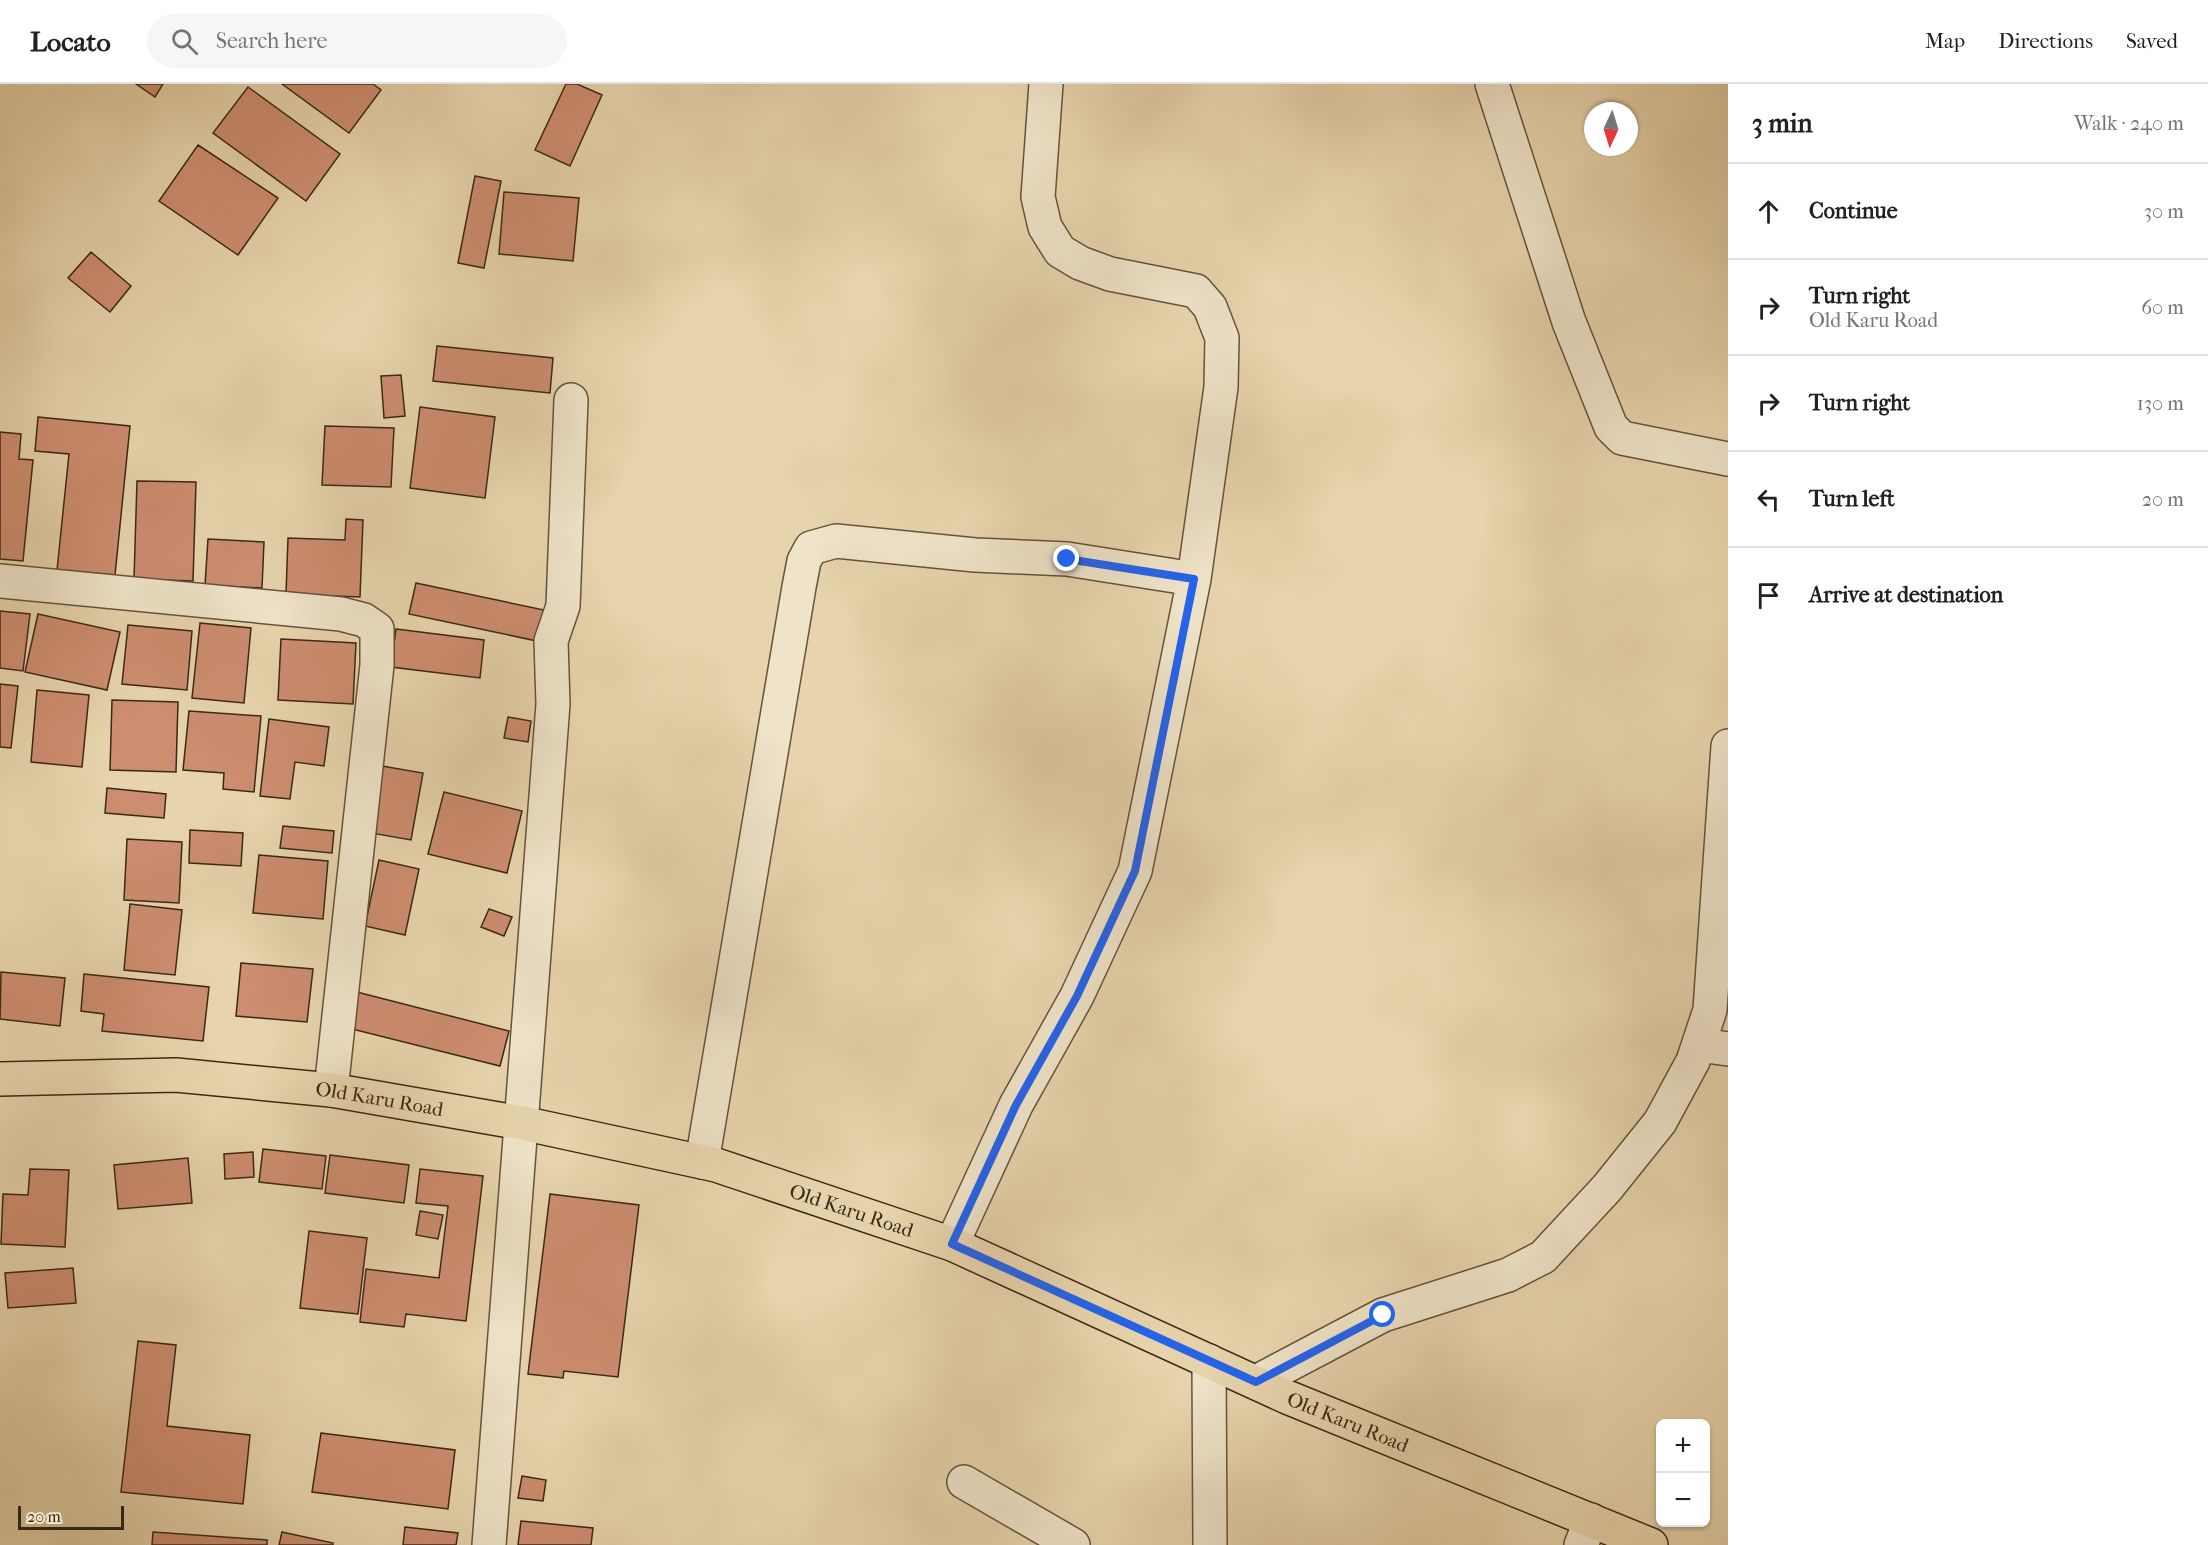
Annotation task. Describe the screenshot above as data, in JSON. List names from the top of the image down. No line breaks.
{"streets":{"main road":["Old Karu Road"]},"scale_bar":"20 m","north":"bottom","page":{"header":"Locato","search":"Search here","nav":["Map","Directions","Saved"],"heading":["3 min","Walk · 240 m"],"list":[["Continue","30 m"],["Turn right","Old Karu Road","60 m"],["Turn right","130 m"],["Turn left","20 m"],"Arrive at destination"],"map_buttons":["+","−"],"scale":"20 m"}}
